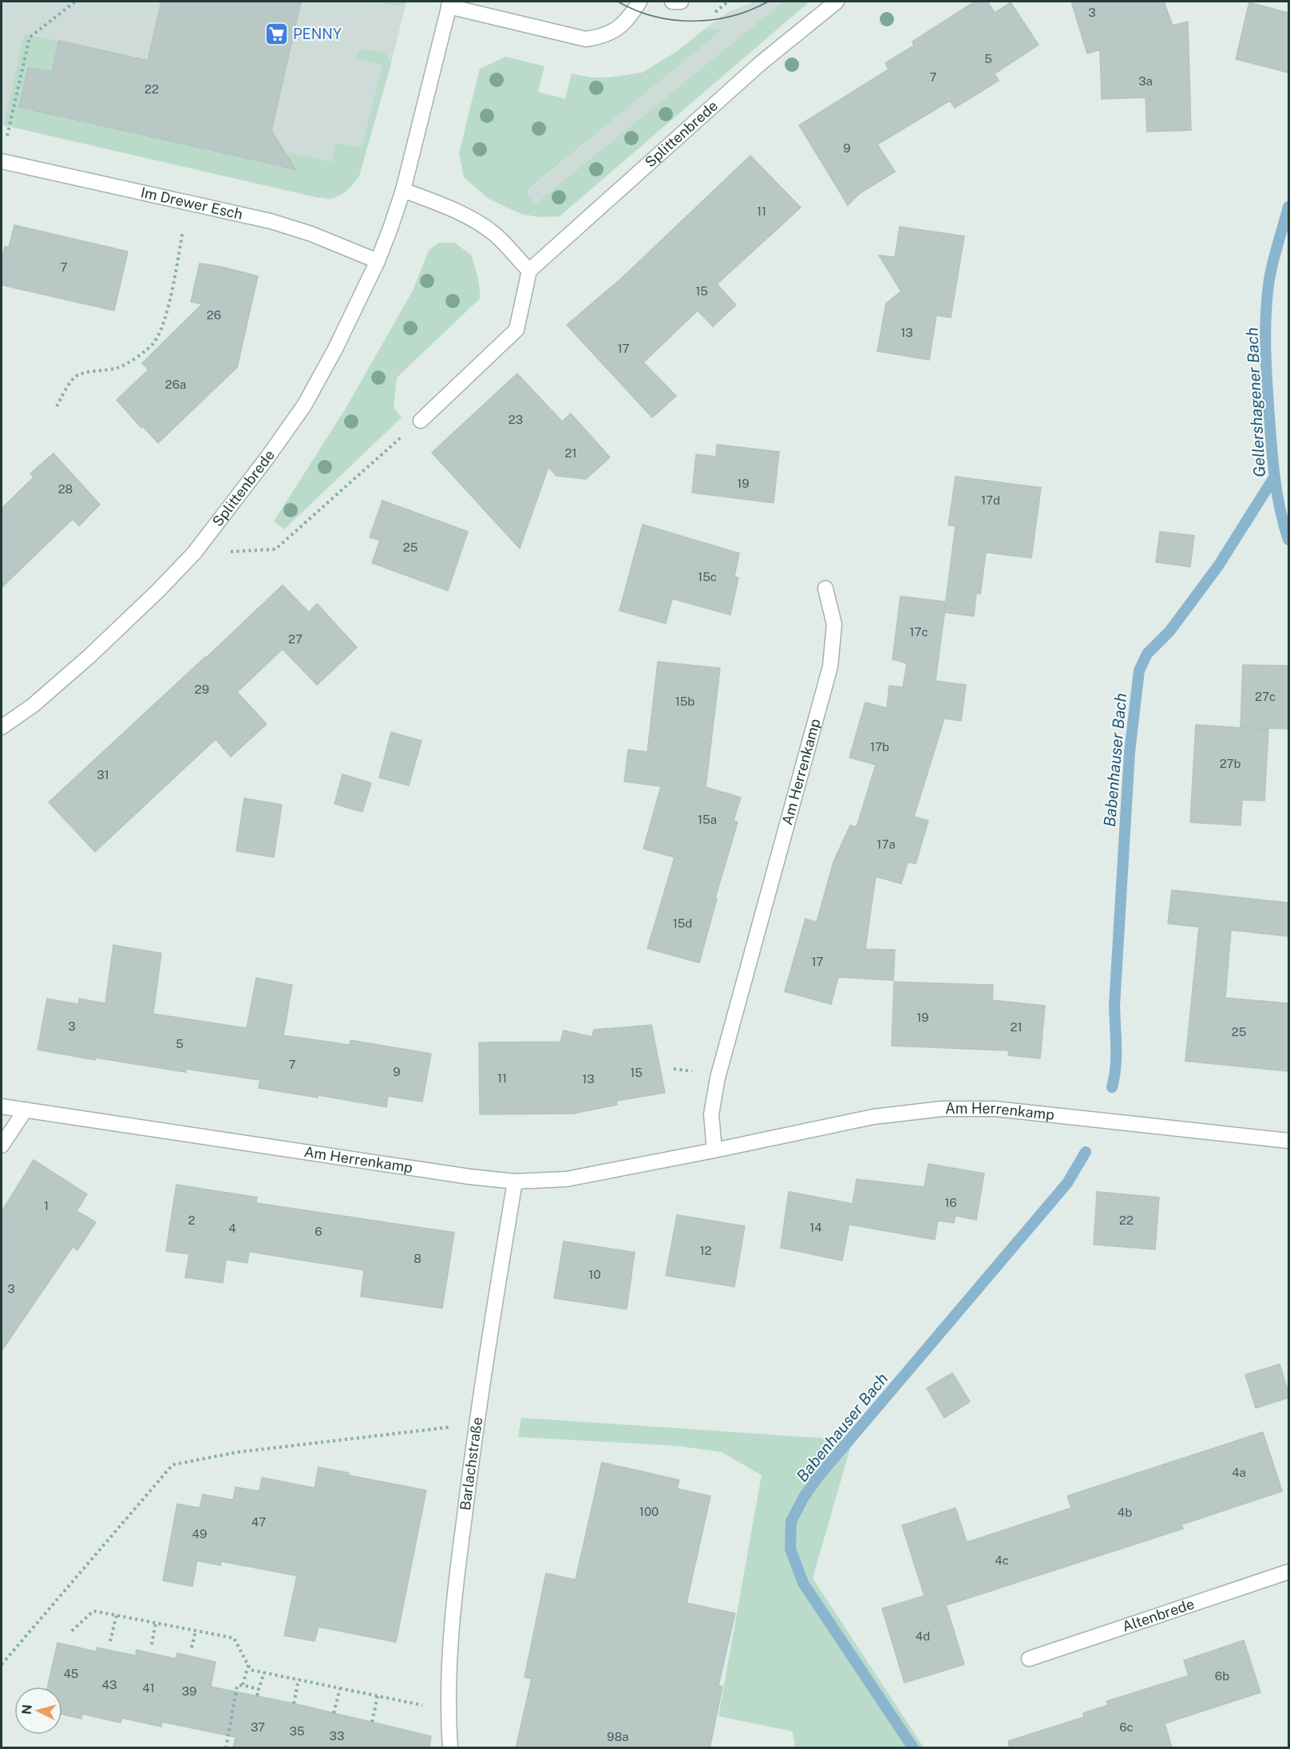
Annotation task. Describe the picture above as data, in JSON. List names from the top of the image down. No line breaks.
{"streets":{"street":["Splittenbrede","Im Drewer Esch","Am Herrenkamp","Barlachstraße","Altenbrede"]},"crossings":[["Splittenbrede","Im Drewer Esch"],["Am Herrenkamp","Barlachstraße"]],"water":["Gellershagener Bach","Babenhauser Bach"],"places":{"supermarket":["PENNY"]},"house_numbers":["3","5","7","3a","22","9","11","7","15","26","13","17","26a","23","21","19","28","17d","25","15c","17c","27","29","27c","15b","17b","27b","31","15a","17a","15d","17","19","3","21","25","5","7","9","15","11","13","16","1","2","22","14","4","6","12","8","10","3","4a","100","4b","47","49","4c","4d","45","6b","43","41","39","37","6c","35","33","98a"],"north":"left"}
